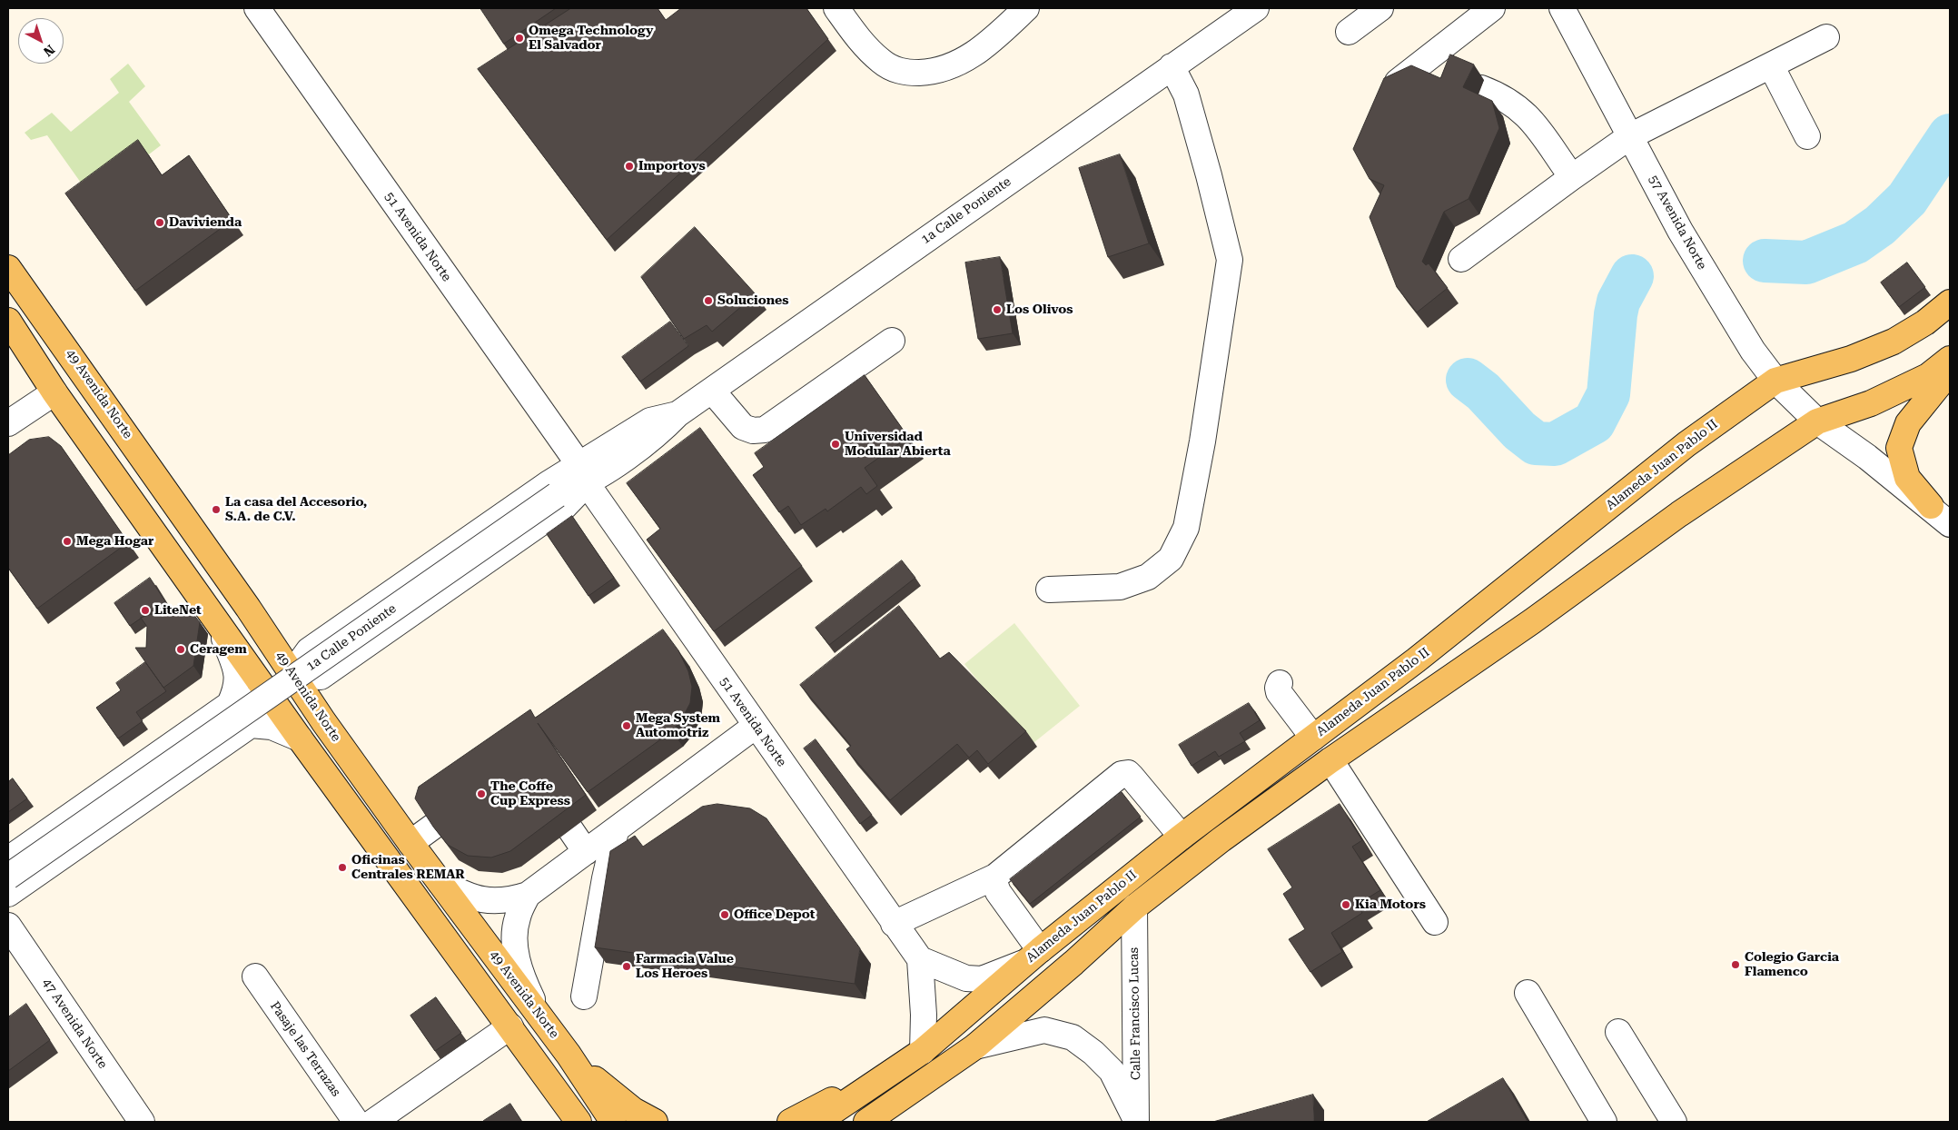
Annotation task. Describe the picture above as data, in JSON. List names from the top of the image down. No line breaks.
{"streets":{"main road":["49 Avenida Norte","Alameda Juan Pablo II"],"street":["1a Calle Poniente","57 Avenida Norte","51 Avenida Norte","Calle Francisco Lucas","47 Avenida Norte","Pasaje las Terrazas"]},"crossings":[["1a Calle Poniente","51 Avenida Norte"],["1a Calle Poniente","49 Avenida Norte"],["57 Avenida Norte","Alameda Juan Pablo II"],["Alameda Juan Pablo II","Calle Francisco Lucas"]],"places":["Omega Technology El Salvador","Importoys","Davivienda","Soluciones","Los Olivos","Universidad Modular Abierta","La casa del Accesorio, S.A. de C.V.","Mega Hogar","LiteNet","Ceragem","Mega System Automotriz","The Coffe Cup Express","Oficinas Centrales REMAR","Kia Motors","Office Depot","Colegio Garcia Flamenco","Farmacia Value Los Heroes"],"north":"bottom right"}
